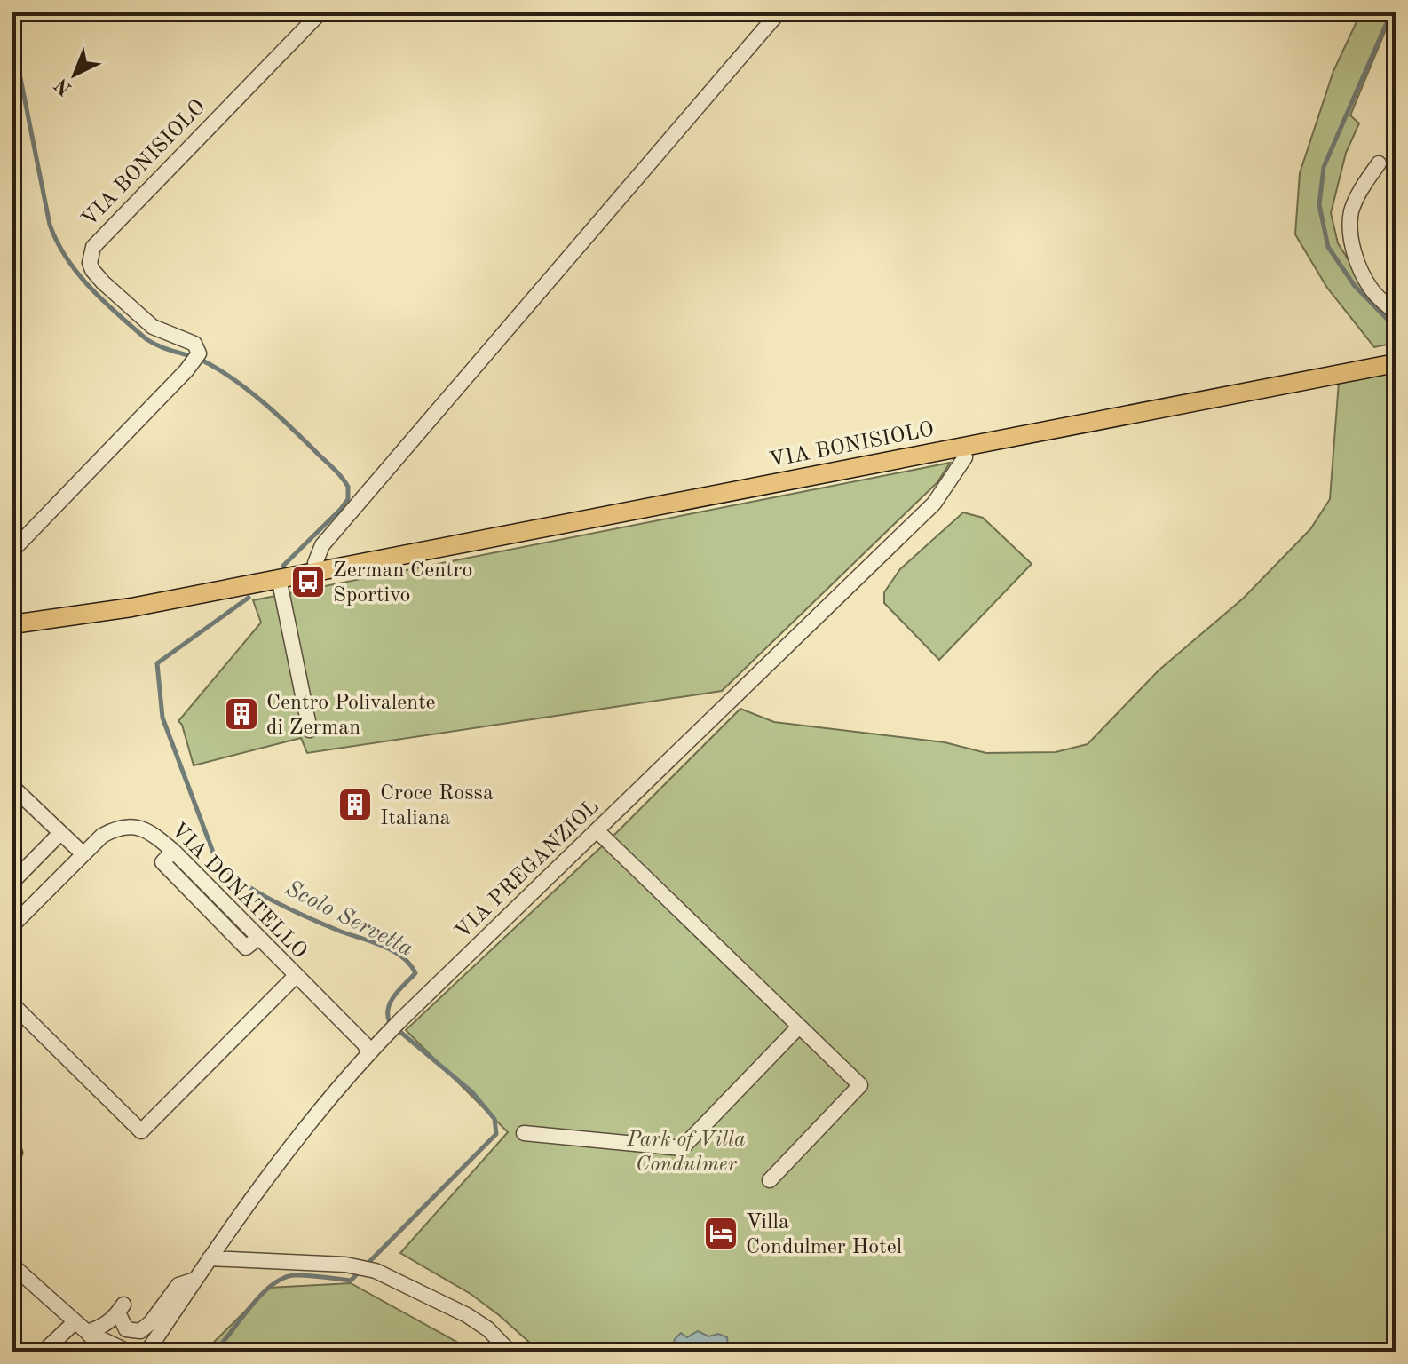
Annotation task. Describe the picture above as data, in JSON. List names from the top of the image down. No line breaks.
{"streets":{"main road":["VIA BONISIOLO"],"street":["VIA PREGANZIOL","VIA DONATELLO"]},"crossings":[["VIA BONISIOLO","VIA PREGANZIOL"],["VIA PREGANZIOL","VIA DONATELLO"]],"water":["Scolo Servetta"],"parks":["Park of Villa Condulmer"],"places":{"bus stop":["Zerman Centro Sportivo"],"building":["Centro Polivalente di Zerman","Croce Rossa Italiana"],"hotel":["Villa Condulmer Hotel"]},"north":"bottom left"}
